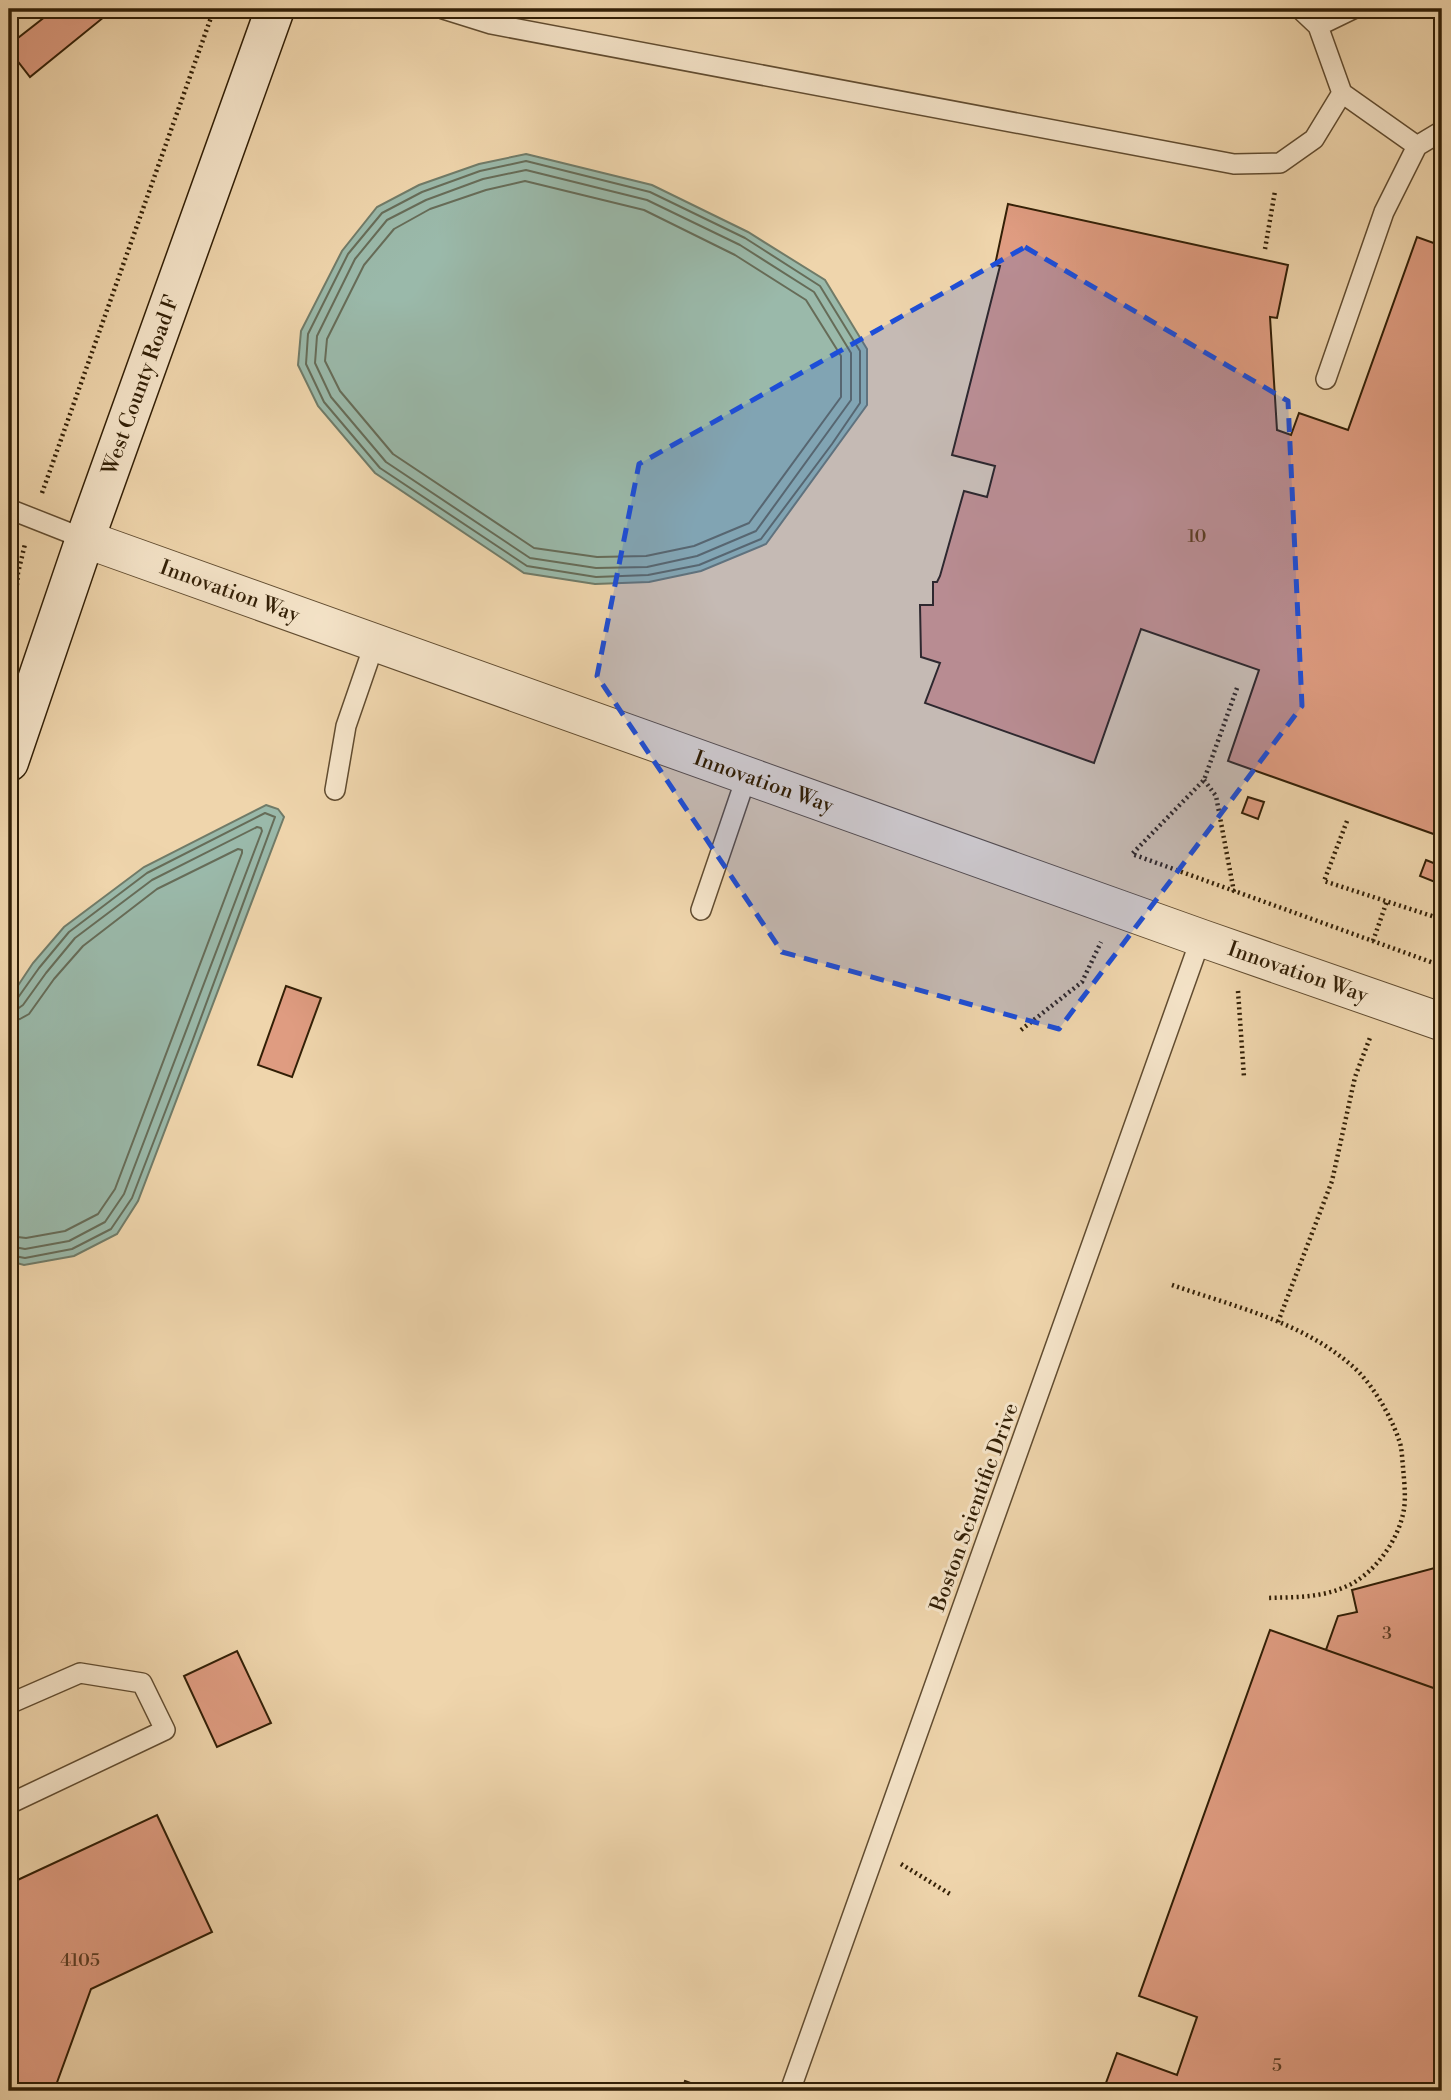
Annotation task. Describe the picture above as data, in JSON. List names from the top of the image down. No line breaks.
{"streets":{"street":["West County Road F","Innovation Way"],"lane":["Boston Scientific Drive"]},"crossings":[["West County Road F","Innovation Way"],["Innovation Way","Boston Scientific Drive"]],"house_numbers":["10","3","4105","5"]}
